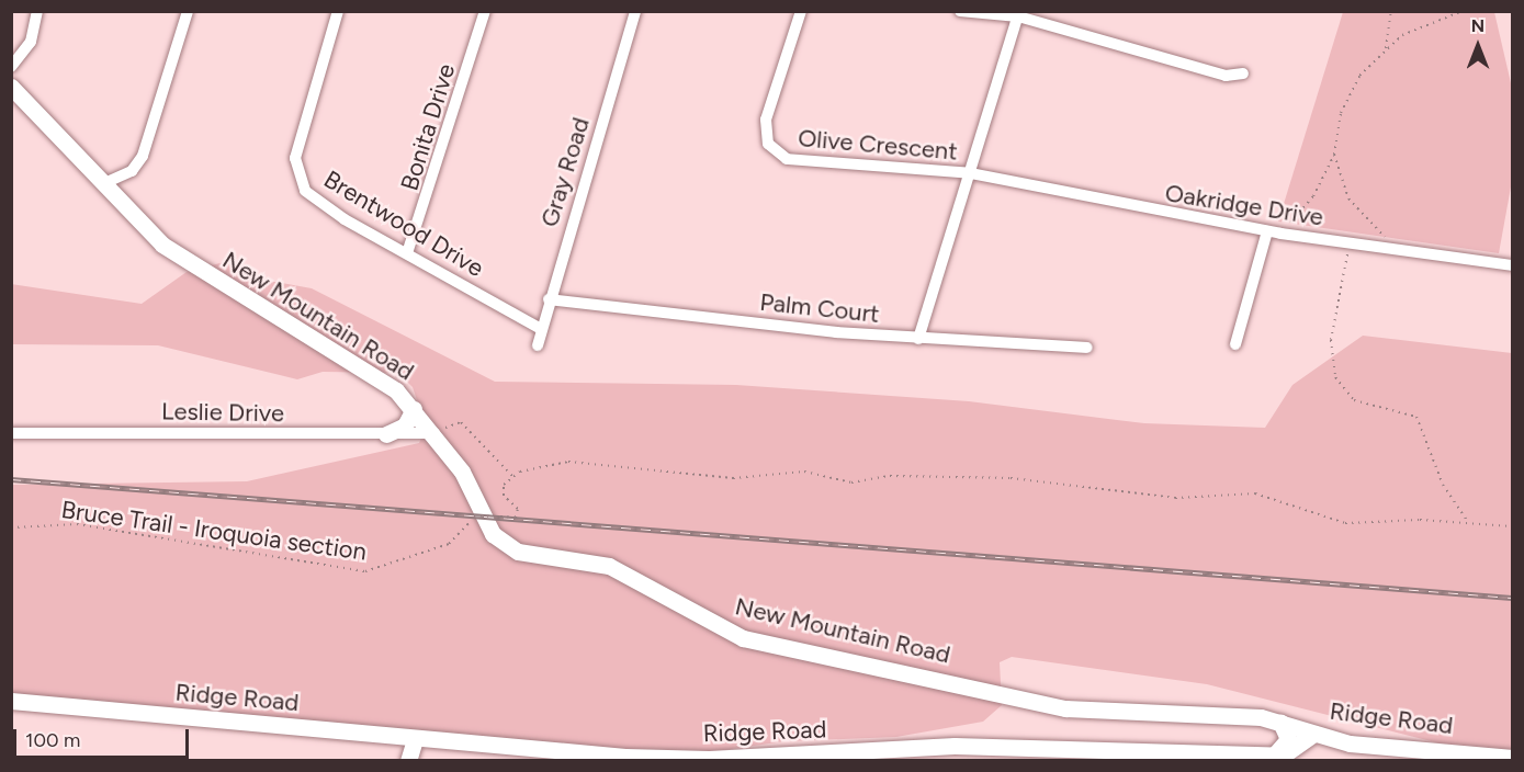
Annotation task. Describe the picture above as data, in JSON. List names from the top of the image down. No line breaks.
{"streets":{"main road":["New Mountain Road","Ridge Road"],"street":["Bonita Drive","Olive Crescent","Gray Road","Oakridge Drive","Brentwood Drive","Palm Court","Leslie Drive"],"path":["Bruce Trail - Iroquoia section"]},"crossings":[["Bonita Drive","Brentwood Drive"],["Olive Crescent","Oakridge Drive"],["Gray Road","Brentwood Drive"],["Gray Road","Palm Court"],["New Mountain Road","Leslie Drive"],["New Mountain Road","Ridge Road"]],"scale_bar":"100 m","north":"top"}
